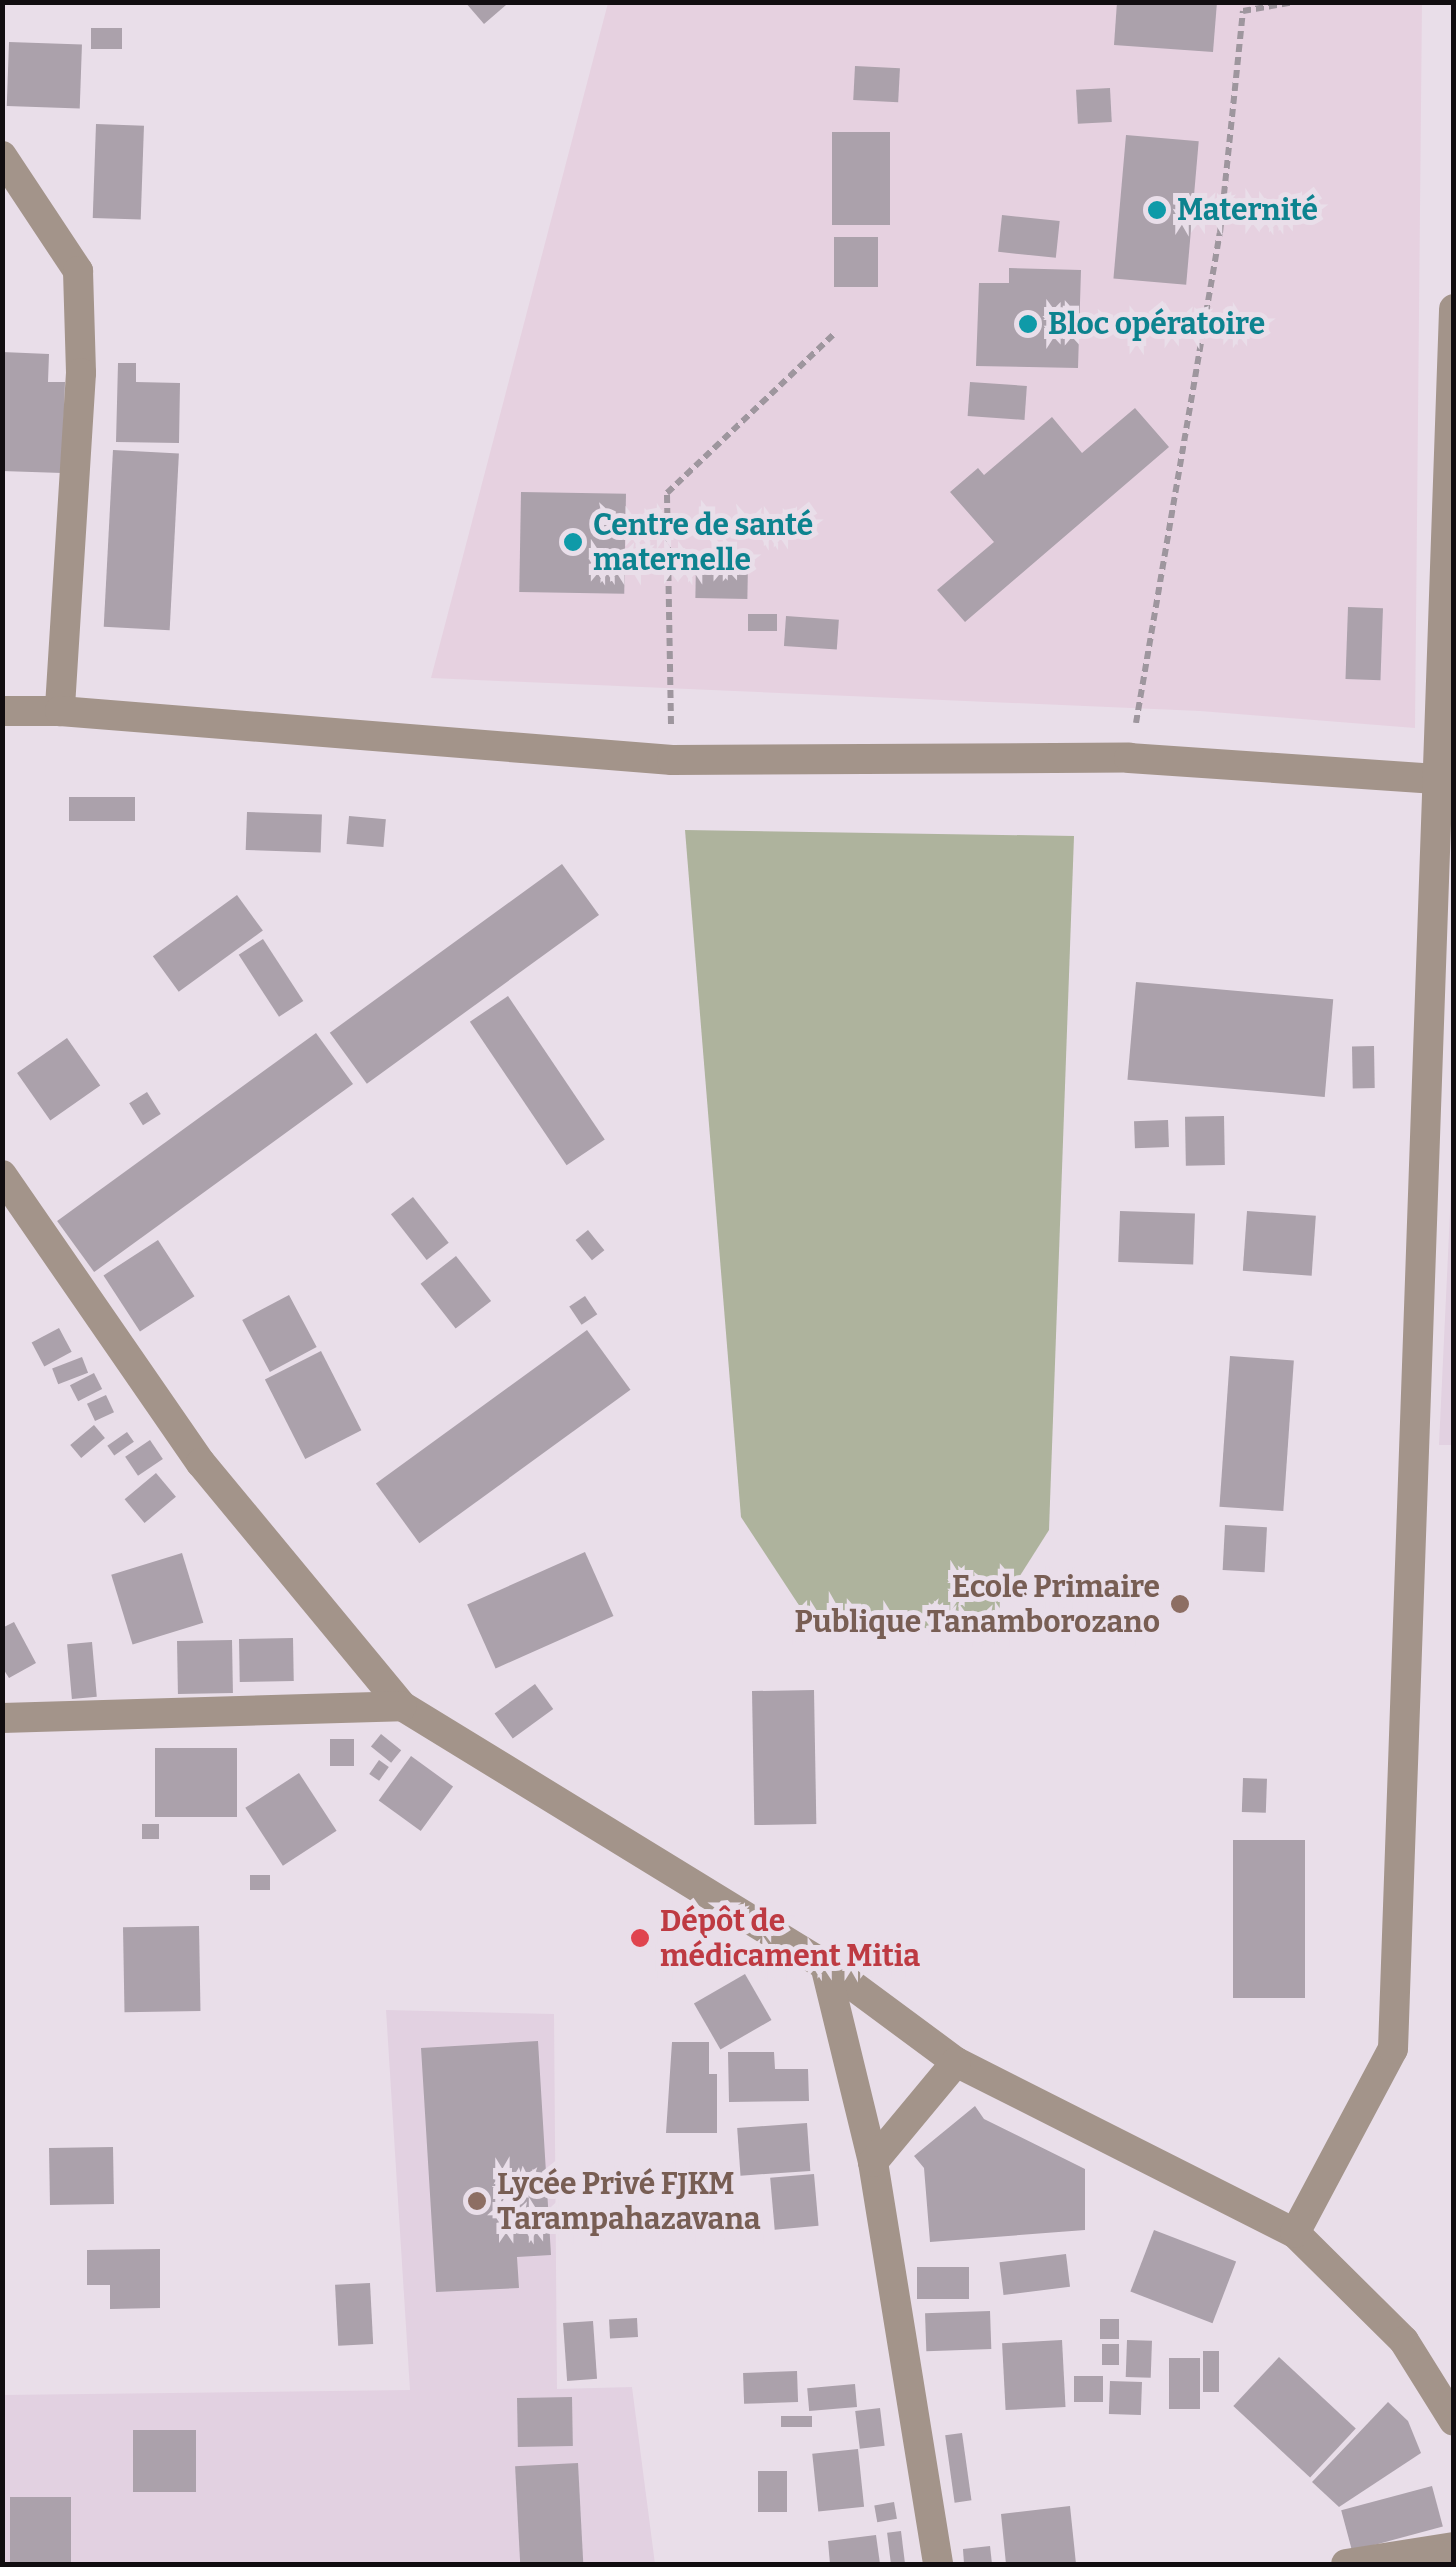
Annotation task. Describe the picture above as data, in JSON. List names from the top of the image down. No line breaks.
{"places":["Maternité","Bloc opératoire","Centre de santé maternelle","Ecole Primaire Publique Tanamborozano","Dépôt de médicament Mitia","Lycée Privé FJKM Tarampahazavana"]}
